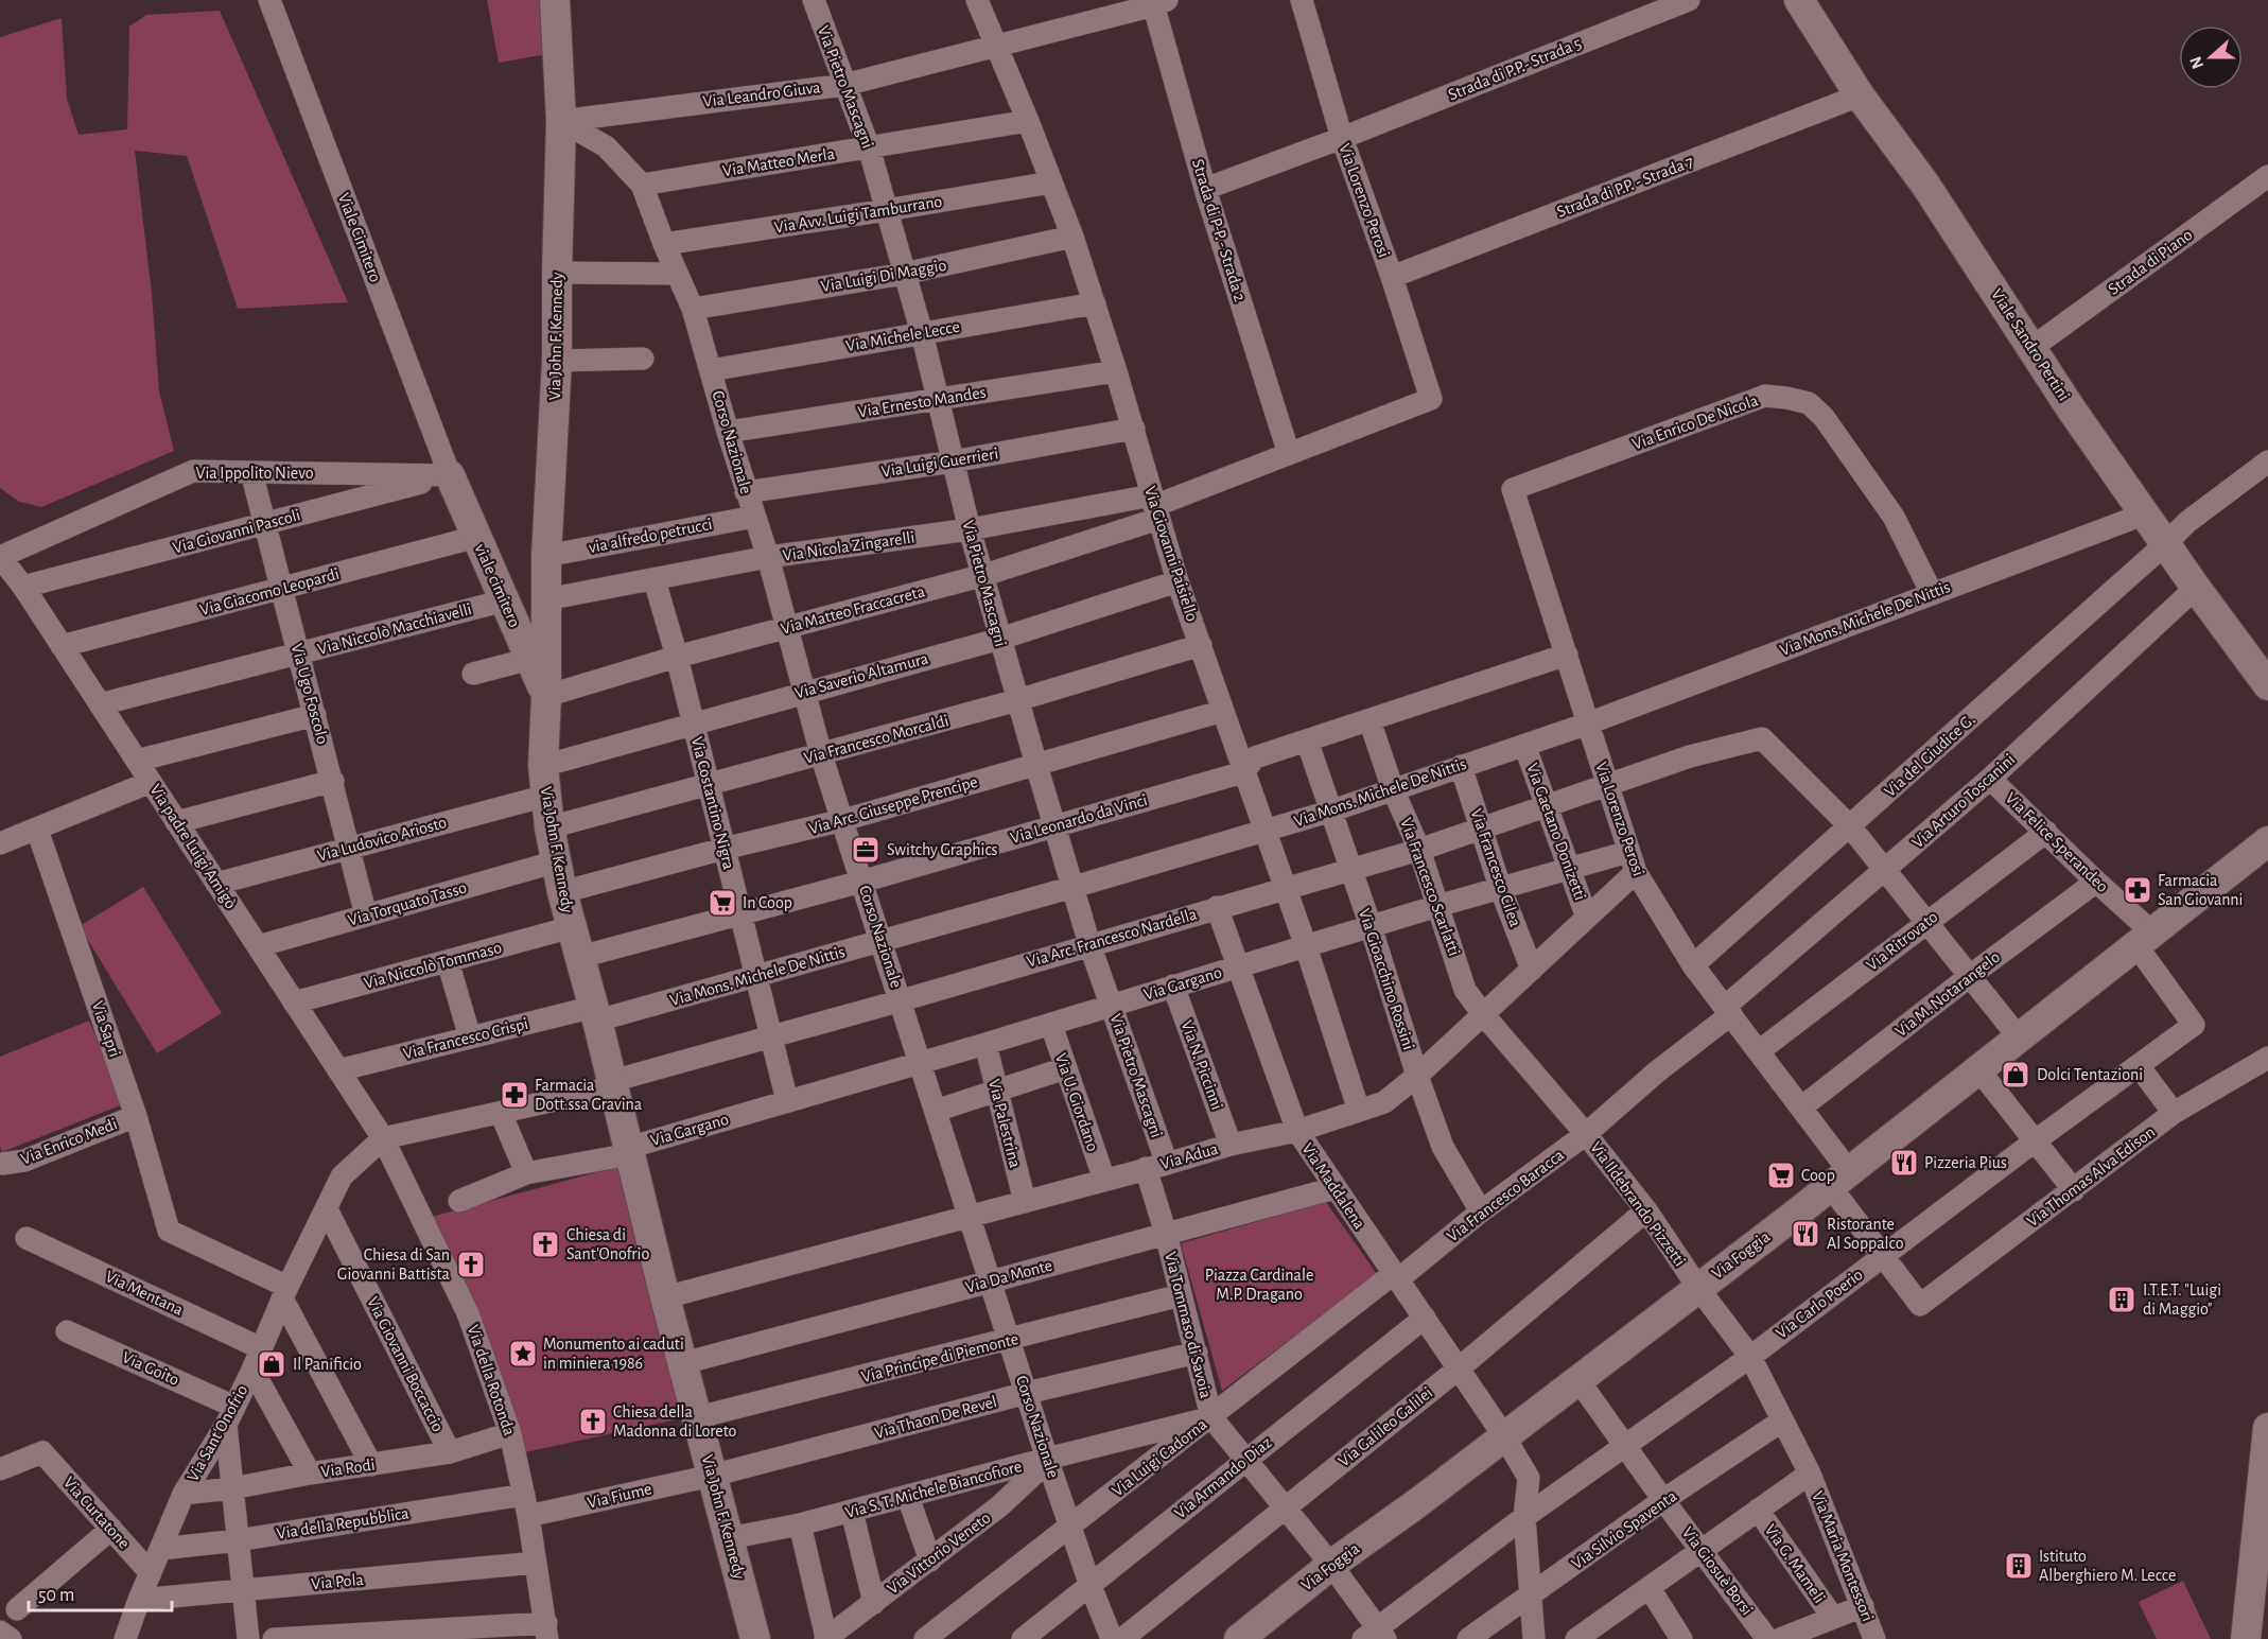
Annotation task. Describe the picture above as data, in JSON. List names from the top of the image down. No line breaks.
{"streets":{"main road":["Via John F. Kennedy","Viale Sandro Pertini","viale cimitero","Via Foggia"],"street":["Strada di P.P.- Strada 5","Via Pietro Mascagni","Via Leandro Giuva","Via Matteo Merla","Strada di P.P. - Strada 7","Via Lorenzo Perosi","Via Avv. Luigi Tamburrano","Strada di P-P. - Strada 2","Viale Cimitero","Strada di Piano","Via Luigi Di Maggio","Via Michele Lecce","Via Ernesto Mandes","Via Enrico De Nicola","Corso Nazionale","Via Luigi Guerrieri","Via Ippolito Nievo","Via Giovanni Pascoli","via alfredo petrucci","Via Nicola Zingarelli","Via Giovanni Paisiello","Via Giacomo Leopardi","Via Matteo Fraccacreta","Via Mons. Michele De Nittis","Via Niccolò Macchiavelli","Via Saverio Altamura","Via Ugo Foscolo","Via Francesco Morcaldi","Via del Giudice G.","Via Arturo Toscanini","Via Costantino Nigra","Via Arc. Giuseppe Prencipe","Via Leonardo da Vinci","Via Gaetano Donizetti","Via Ludovico Ariosto","Via Felice Sperandeo","Via padre Luigi Amigò","Via Francesco Cilea","Via Francesco Scarlatti","Via Torquato Tasso","Via Arc. Francesco Nardella","Via Ritrovato","Via Niccolò Tommaso","Via Gioacchino Rossini","Via Gargano","Via M. Notarangelo","Via Sapri","Via Francesco Crispi","Via N. Piccinni","Via U. Giordano","Via Palestrina","Via Enrico Medi","Via Adua","Via Thomas Alva Edison","Via Maddalena","Via Francesco Baracca","Via Ildebrando Pizzetti","Via Da Monte","Via Mentana","Via Carlo Poerio","Via Tommaso di Savoia","Via Principe di Piemonte","Via Giovanni Boccaccio","Via Goito","Via della Rotonda","Via Thaon De Revel","Via Galileo Galilei","Via Sant'Onofrio","Via Luigi Cadorna","Via Rodi","Via Armando Diaz","Via S. T. Michele Biancofiore","Via Fiume","Via Curtatone","Via della Repubblica","Via Silvio Spaventa","Via Vittorio Veneto","Via Maria Montessori","Via G. Mameli","Via Giosuè Borsi","Via Pola"]},"crossings":[["Strada di P.P.- Strada 5","Via Lorenzo Perosi"],["Strada di P.P.- Strada 5","Strada di P-P. - Strada 2"],["Via Pietro Mascagni","Via Leandro Giuva"],["Via Pietro Mascagni","Via Matteo Merla"],["Via Pietro Mascagni","Via Avv. Luigi Tamburrano"],["Via Pietro Mascagni","Via Luigi Di Maggio"],["Via Pietro Mascagni","Via Michele Lecce"],["Via Pietro Mascagni","Via Ernesto Mandes"],["Via Pietro Mascagni","Via Luigi Guerrieri"],["Via Pietro Mascagni","Via Nicola Zingarelli"],["Via Pietro Mascagni","Via Matteo Fraccacreta"],["Via Pietro Mascagni","Via Mons. Michele De Nittis"],["Via Pietro Mascagni","Via Saverio Altamura"],["Via Pietro Mascagni","Via Francesco Morcaldi"],["Via Pietro Mascagni","Via Arc. Giuseppe Prencipe"],["Via Pietro Mascagni","Via Leonardo da Vinci"],["Via Pietro Mascagni","Via Arc. Francesco Nardella"],["Via Pietro Mascagni","Via Gargano"],["Via Pietro Mascagni","Via Adua"],["Via Pietro Mascagni","Via Da Monte"],["Via Pietro Mascagni","Via Tommaso di Savoia"],["Via Leandro Giuva","Strada di P-P. - Strada 2"],["Via Leandro Giuva","Via John F. Kennedy"],["Via Leandro Giuva","Corso Nazionale"],["Via Leandro Giuva","Via Giovanni Paisiello"],["Via Matteo Merla","Corso Nazionale"],["Via Matteo Merla","Via Giovanni Paisiello"],["Strada di P.P. - Strada 7","Via Lorenzo Perosi"],["Strada di P.P. - Strada 7","Viale Sandro Pertini"],["Via Lorenzo Perosi","Strada di P-P. - Strada 2"],["Via Lorenzo Perosi","Via Enrico De Nicola"],["Via Lorenzo Perosi","Via Mons. Michele De Nittis"],["Via Lorenzo Perosi","Via del Giudice G."],["Via Lorenzo Perosi","Via Arturo Toscanini"],["Via Lorenzo Perosi","Via Leonardo da Vinci"],["Via Lorenzo Perosi","Via Arc. Francesco Nardella"],["Via Lorenzo Perosi","Via Ritrovato"],["Via Lorenzo Perosi","Via Gargano"],["Via Lorenzo Perosi","Via M. Notarangelo"],["Via Lorenzo Perosi","Via Adua"],["Via Lorenzo Perosi","Via Thomas Alva Edison"],["Via Lorenzo Perosi","Via Francesco Baracca"],["Via Lorenzo Perosi","Via Foggia"],["Via Lorenzo Perosi","Via Carlo Poerio"],["Via Avv. Luigi Tamburrano","Corso Nazionale"],["Via Avv. Luigi Tamburrano","Via Giovanni Paisiello"],["Viale Cimitero","Via Ippolito Nievo"],["Viale Cimitero","Via Giovanni Pascoli"],["Viale Cimitero","viale cimitero"],["Strada di Piano","Viale Sandro Pertini"],["Via Luigi Di Maggio","Corso Nazionale"],["Via Luigi Di Maggio","Via Giovanni Paisiello"],["Via John F. Kennedy","Corso Nazionale"],["Via John F. Kennedy","via alfredo petrucci"],["Via John F. Kennedy","Via Nicola Zingarelli"],["Via John F. Kennedy","viale cimitero"],["Via John F. Kennedy","Via Matteo Fraccacreta"],["Via John F. Kennedy","Via Mons. Michele De Nittis"],["Via John F. Kennedy","Via Saverio Altamura"],["Via John F. Kennedy","Via Francesco Morcaldi"],["Via John F. Kennedy","Via Arc. Giuseppe Prencipe"],["Via John F. Kennedy","Via Leonardo da Vinci"],["Via John F. Kennedy","Via Ludovico Ariosto"],["Via John F. Kennedy","Via Torquato Tasso"],["Via John F. Kennedy","Via Arc. Francesco Nardella"],["Via John F. Kennedy","Via Niccolò Tommaso"],["Via John F. Kennedy","Via Gargano"],["Via John F. Kennedy","Via Francesco Crispi"],["Via John F. Kennedy","Via Adua"],["Via John F. Kennedy","Via Da Monte"],["Via John F. Kennedy","Via Principe di Piemonte"],["Via John F. Kennedy","Via Thaon De Revel"],["Via John F. Kennedy","Via S. T. Michele Biancofiore"],["Via John F. Kennedy","Via Fiume"],["Via Michele Lecce","Corso Nazionale"],["Via Michele Lecce","Via Giovanni Paisiello"],["Viale Sandro Pertini","Via Mons. Michele De Nittis"],["Viale Sandro Pertini","Via del Giudice G."],["Viale Sandro Pertini","Via Arturo Toscanini"],["Via Ernesto Mandes","Corso Nazionale"],["Via Ernesto Mandes","Via Giovanni Paisiello"],["Via Enrico De Nicola","Via Mons. Michele De Nittis"],["Corso Nazionale","Via Luigi Guerrieri"],["Corso Nazionale","via alfredo petrucci"],["Corso Nazionale","Via Nicola Zingarelli"],["Corso Nazionale","Via Matteo Fraccacreta"],["Corso Nazionale","Via Mons. Michele De Nittis"],["Corso Nazionale","Via Saverio Altamura"],["Corso Nazionale","Via Francesco Morcaldi"],["Corso Nazionale","Via Arc. Giuseppe Prencipe"],["Corso Nazionale","Via Leonardo da Vinci"],["Corso Nazionale","Via Arc. Francesco Nardella"],["Corso Nazionale","Via Gargano"],["Corso Nazionale","Via Adua"],["Corso Nazionale","Via Da Monte"],["Corso Nazionale","Via Principe di Piemonte"],["Corso Nazionale","Via Thaon De Revel"],["Corso Nazionale","Via Luigi Cadorna"],["Corso Nazionale","Via Armando Diaz"],["Corso Nazionale","Via S. T. Michele Biancofiore"],["Corso Nazionale","Via Vittorio Veneto"],["Via Luigi Guerrieri","Via Giovanni Paisiello"],["Via Ippolito Nievo","Via Giovanni Pascoli"],["Via Ippolito Nievo","viale cimitero"],["Via Ippolito Nievo","Via Ugo Foscolo"],["Via Ippolito Nievo","Via padre Luigi Amigò"],["Via Giovanni Pascoli","viale cimitero"],["Via Giovanni Pascoli","Via Ugo Foscolo"],["Via Giovanni Pascoli","Via padre Luigi Amigò"],["Via Nicola Zingarelli","Via Giovanni Paisiello"],["Via Nicola Zingarelli","Via Matteo Fraccacreta"],["Via Nicola Zingarelli","Via Costantino Nigra"],["Via Giovanni Paisiello","Via Matteo Fraccacreta"],["Via Giovanni Paisiello","Via Mons. Michele De Nittis"],["Via Giovanni Paisiello","Via Saverio Altamura"],["Via Giovanni Paisiello","Via Francesco Morcaldi"],["Via Giovanni Paisiello","Via Arc. Giuseppe Prencipe"],["Via Giovanni Paisiello","Via Leonardo da Vinci"],["Via Giovanni Paisiello","Via Arc. Francesco Nardella"],["Via Giovanni Paisiello","Via Gargano"],["Via Giovanni Paisiello","Via Adua"],["viale cimitero","Via Giacomo Leopardi"],["viale cimitero","Via Matteo Fraccacreta"],["viale cimitero","Via Niccolò Macchiavelli"],["Via Giacomo Leopardi","Via Ugo Foscolo"],["Via Giacomo Leopardi","Via padre Luigi Amigò"],["Via Matteo Fraccacreta","Via Costantino Nigra"],["Via Mons. Michele De Nittis","Via Costantino Nigra"],["Via Mons. Michele De Nittis","Via Gaetano Donizetti"],["Via Mons. Michele De Nittis","Via Francesco Cilea"],["Via Mons. Michele De Nittis","Via Francesco Scarlatti"],["Via Mons. Michele De Nittis","Via Gioacchino Rossini"],["Via Mons. Michele De Nittis","Via Francesco Crispi"],["Via Niccolò Macchiavelli","Via Ugo Foscolo"],["Via Niccolò Macchiavelli","Via padre Luigi Amigò"],["Via Saverio Altamura","Via Costantino Nigra"],["Via Ugo Foscolo","Via Ludovico Ariosto"],["Via Ugo Foscolo","Via Torquato Tasso"],["Via Francesco Morcaldi","Via Costantino Nigra"],["Via del Giudice G.","Via Arc. Francesco Nardella"],["Via Arturo Toscanini","Via Felice Sperandeo"],["Via Arturo Toscanini","Via Francesco Baracca"],["Via Costantino Nigra","Via Arc. Giuseppe Prencipe"],["Via Costantino Nigra","Via Leonardo da Vinci"],["Via Costantino Nigra","Via Arc. Francesco Nardella"],["Via Costantino Nigra","Via Gargano"],["Via Leonardo da Vinci","Via Francesco Scarlatti"],["Via Leonardo da Vinci","Via Gioacchino Rossini"],["Via Gaetano Donizetti","Via Arc. Francesco Nardella"],["Via Gaetano Donizetti","Via Gargano"],["Via Gaetano Donizetti","Via Adua"],["Via Ludovico Ariosto","Via padre Luigi Amigò"],["Via Felice Sperandeo","Via Ritrovato"],["Via Felice Sperandeo","Via M. Notarangelo"],["Via Felice Sperandeo","Via Foggia"],["Via Felice Sperandeo","Via Carlo Poerio"],["Via padre Luigi Amigò","Via Torquato Tasso"],["Via padre Luigi Amigò","Via Arc. Francesco Nardella"],["Via padre Luigi Amigò","Via Niccolò Tommaso"],["Via padre Luigi Amigò","Via Francesco Crispi"],["Via padre Luigi Amigò","Via della Rotonda"],["Via padre Luigi Amigò","Via Sant'Onofrio"],["Via Francesco Cilea","Via Arc. Francesco Nardella"],["Via Francesco Cilea","Via Gargano"],["Via Francesco Cilea","Via Adua"],["Via Francesco Scarlatti","Via Arc. Francesco Nardella"],["Via Francesco Scarlatti","Via Gargano"],["Via Francesco Scarlatti","Via Adua"],["Via Francesco Scarlatti","Via Ildebrando Pizzetti"],["Via Arc. Francesco Nardella","Via Gioacchino Rossini"],["Via Arc. Francesco Nardella","Via Maddalena"],["Via Arc. Francesco Nardella","Via della Rotonda"],["Via Arc. Francesco Nardella","Via Sant'Onofrio"],["Via Gioacchino Rossini","Via Gargano"],["Via Gioacchino Rossini","Via Adua"],["Via Gioacchino Rossini","Via Francesco Baracca"],["Via Gargano","Via N. Piccinni"],["Via Gargano","Via U. Giordano"],["Via Gargano","Via Palestrina"],["Via Gargano","Via Adua"],["Via Gargano","Via Maddalena"],["Via Sapri","Via Enrico Medi"],["Via Sapri","Via Sant'Onofrio"],["Via N. Piccinni","Via Adua"],["Via U. Giordano","Via Adua"],["Via Palestrina","Via Adua"],["Via Adua","Via Maddalena"],["Via Adua","Via Ildebrando Pizzetti"],["Via Maddalena","Via Francesco Baracca"],["Via Maddalena","Via Foggia"],["Via Maddalena","Via Da Monte"],["Via Maddalena","Via Carlo Poerio"],["Via Maddalena","Via Galileo Galilei"],["Via Maddalena","Via Luigi Cadorna"],["Via Maddalena","Via Armando Diaz"],["Via Maddalena","Via Silvio Spaventa"],["Via Francesco Baracca","Via Ildebrando Pizzetti"],["Via Francesco Baracca","Via Luigi Cadorna"],["Via Ildebrando Pizzetti","Via Foggia"],["Via Ildebrando Pizzetti","Via Carlo Poerio"],["Via Ildebrando Pizzetti","Via Galileo Galilei"],["Via Ildebrando Pizzetti","Via Silvio Spaventa"],["Via Ildebrando Pizzetti","Via Maria Montessori"],["Via Foggia","Via Carlo Poerio"],["Via Foggia","Via Tommaso di Savoia"],["Via Foggia","Via Giosuè Borsi"],["Via Da Monte","Via Tommaso di Savoia"],["Via Mentana","Via Sant'Onofrio"],["Via Carlo Poerio","Via Tommaso di Savoia"],["Via Carlo Poerio","Via Giosuè Borsi"],["Via Tommaso di Savoia","Via Principe di Piemonte"],["Via Tommaso di Savoia","Via Thaon De Revel"],["Via Tommaso di Savoia","Via Galileo Galilei"],["Via Tommaso di Savoia","Via Luigi Cadorna"],["Via Tommaso di Savoia","Via Armando Diaz"],["Via Tommaso di Savoia","Via S. T. Michele Biancofiore"],["Via Giovanni Boccaccio","Via Sant'Onofrio"],["Via Giovanni Boccaccio","Via Rodi"],["Via Goito","Via Sant'Onofrio"],["Via della Rotonda","Via Sant'Onofrio"],["Via della Rotonda","Via Rodi"],["Via della Rotonda","Via Fiume"],["Via della Rotonda","Via della Repubblica"],["Via della Rotonda","Via Pola"],["Via Thaon De Revel","Via Fiume"],["Via Sant'Onofrio","Via Rodi"],["Via Sant'Onofrio","Via Curtatone"],["Via Sant'Onofrio","Via della Repubblica"],["Via Sant'Onofrio","Via Pola"],["Via Luigi Cadorna","Via S. T. Michele Biancofiore"],["Via S. T. Michele Biancofiore","Via Vittorio Veneto"],["Via Fiume","Via della Repubblica"],["Via Silvio Spaventa","Via Giosuè Borsi"]],"parks":["Piazza Cardinale M.P. Dragano"],"places":{"office":["Switchy Graphics"],"pharmacy":["Farmacia San Giovanni","Farmacia Dott.ssa Gravina"],"supermarket":["In Coop","Coop"],"shop":["Dolci Tentazioni","Il Panificio"],"restaurant":["Pizzeria Pius","Ristorante Al Soppalco"],"church":["Chiesa di Sant'Onofrio","Chiesa di San Giovanni Battista","Chiesa della Madonna di Loreto"],"building":["I.T.E.T. \"Luigi di Maggio\"","Istituto Alberghiero M. Lecce"],"place":["Monumento ai caduti in miniera 1986"]},"scale_bar":"50 m","north":"left"}
